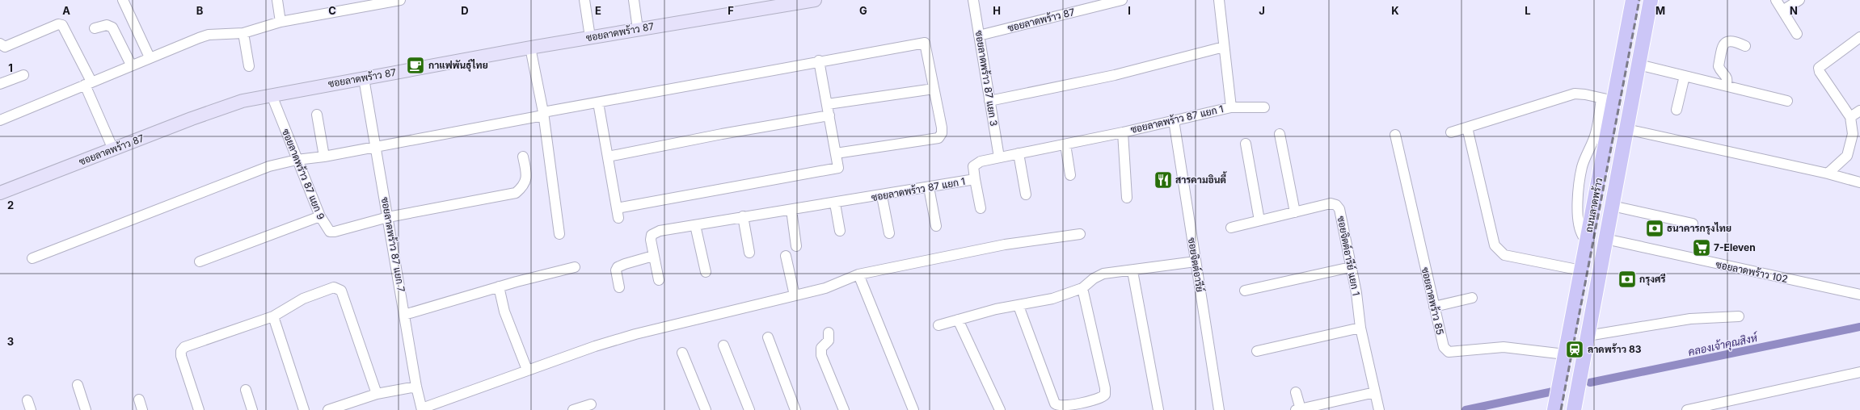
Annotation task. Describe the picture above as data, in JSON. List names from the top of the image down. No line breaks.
{"streets":{"main road":["ถนนลาดพร้าว"],"street":["ซอยลาดพร้าว 87","ซอยลาดพร้าว 87 แยก 3","ซอยลาดพร้าว 87 แยก 1","ซอยลาดพร้าว 87 แยก 9","ซอยลาดพร้าว 87 แยก 7","ซอยจิตต์อารีย์ แยก 1","ซอยจิตต์อารีย์","ซอยลาดพร้าว 102","ซอยลาดพร้าว 85"]},"crossings":[["ซอยลาดพร้าว 87","ซอยลาดพร้าว 87 แยก 3"],["ซอยลาดพร้าว 87","ซอยลาดพร้าว 87 แยก 9"],["ซอยลาดพร้าว 87","ซอยลาดพร้าว 87 แยก 7"],["ซอยลาดพร้าว 87 แยก 3","ซอยลาดพร้าว 87 แยก 1"],["ซอยลาดพร้าว 87 แยก 1","ซอยจิตต์อารีย์"],["ซอยลาดพร้าว 87 แยก 9","ซอยลาดพร้าว 87 แยก 7"],["ถนนลาดพร้าว","ซอยลาดพร้าว 102"],["ถนนลาดพร้าว","ซอยลาดพร้าว 85"]],"water":["คลองเจ้าคุณสิงห์"],"places":{"cafe":["กาแฟพันธ์ุไทย"],"restaurant":["สารคามอินดี้"],"bank":["ธนาคารกรุงไทย","กรุงศรี"],"supermarket":["7-Eleven"],"station":["ลาดพร้าว 83"]},"grid":{"columns":["A","B","C","D","E","F","G","H","I","J","K","L","M","N"],"rows":["1","2","3"]}}
